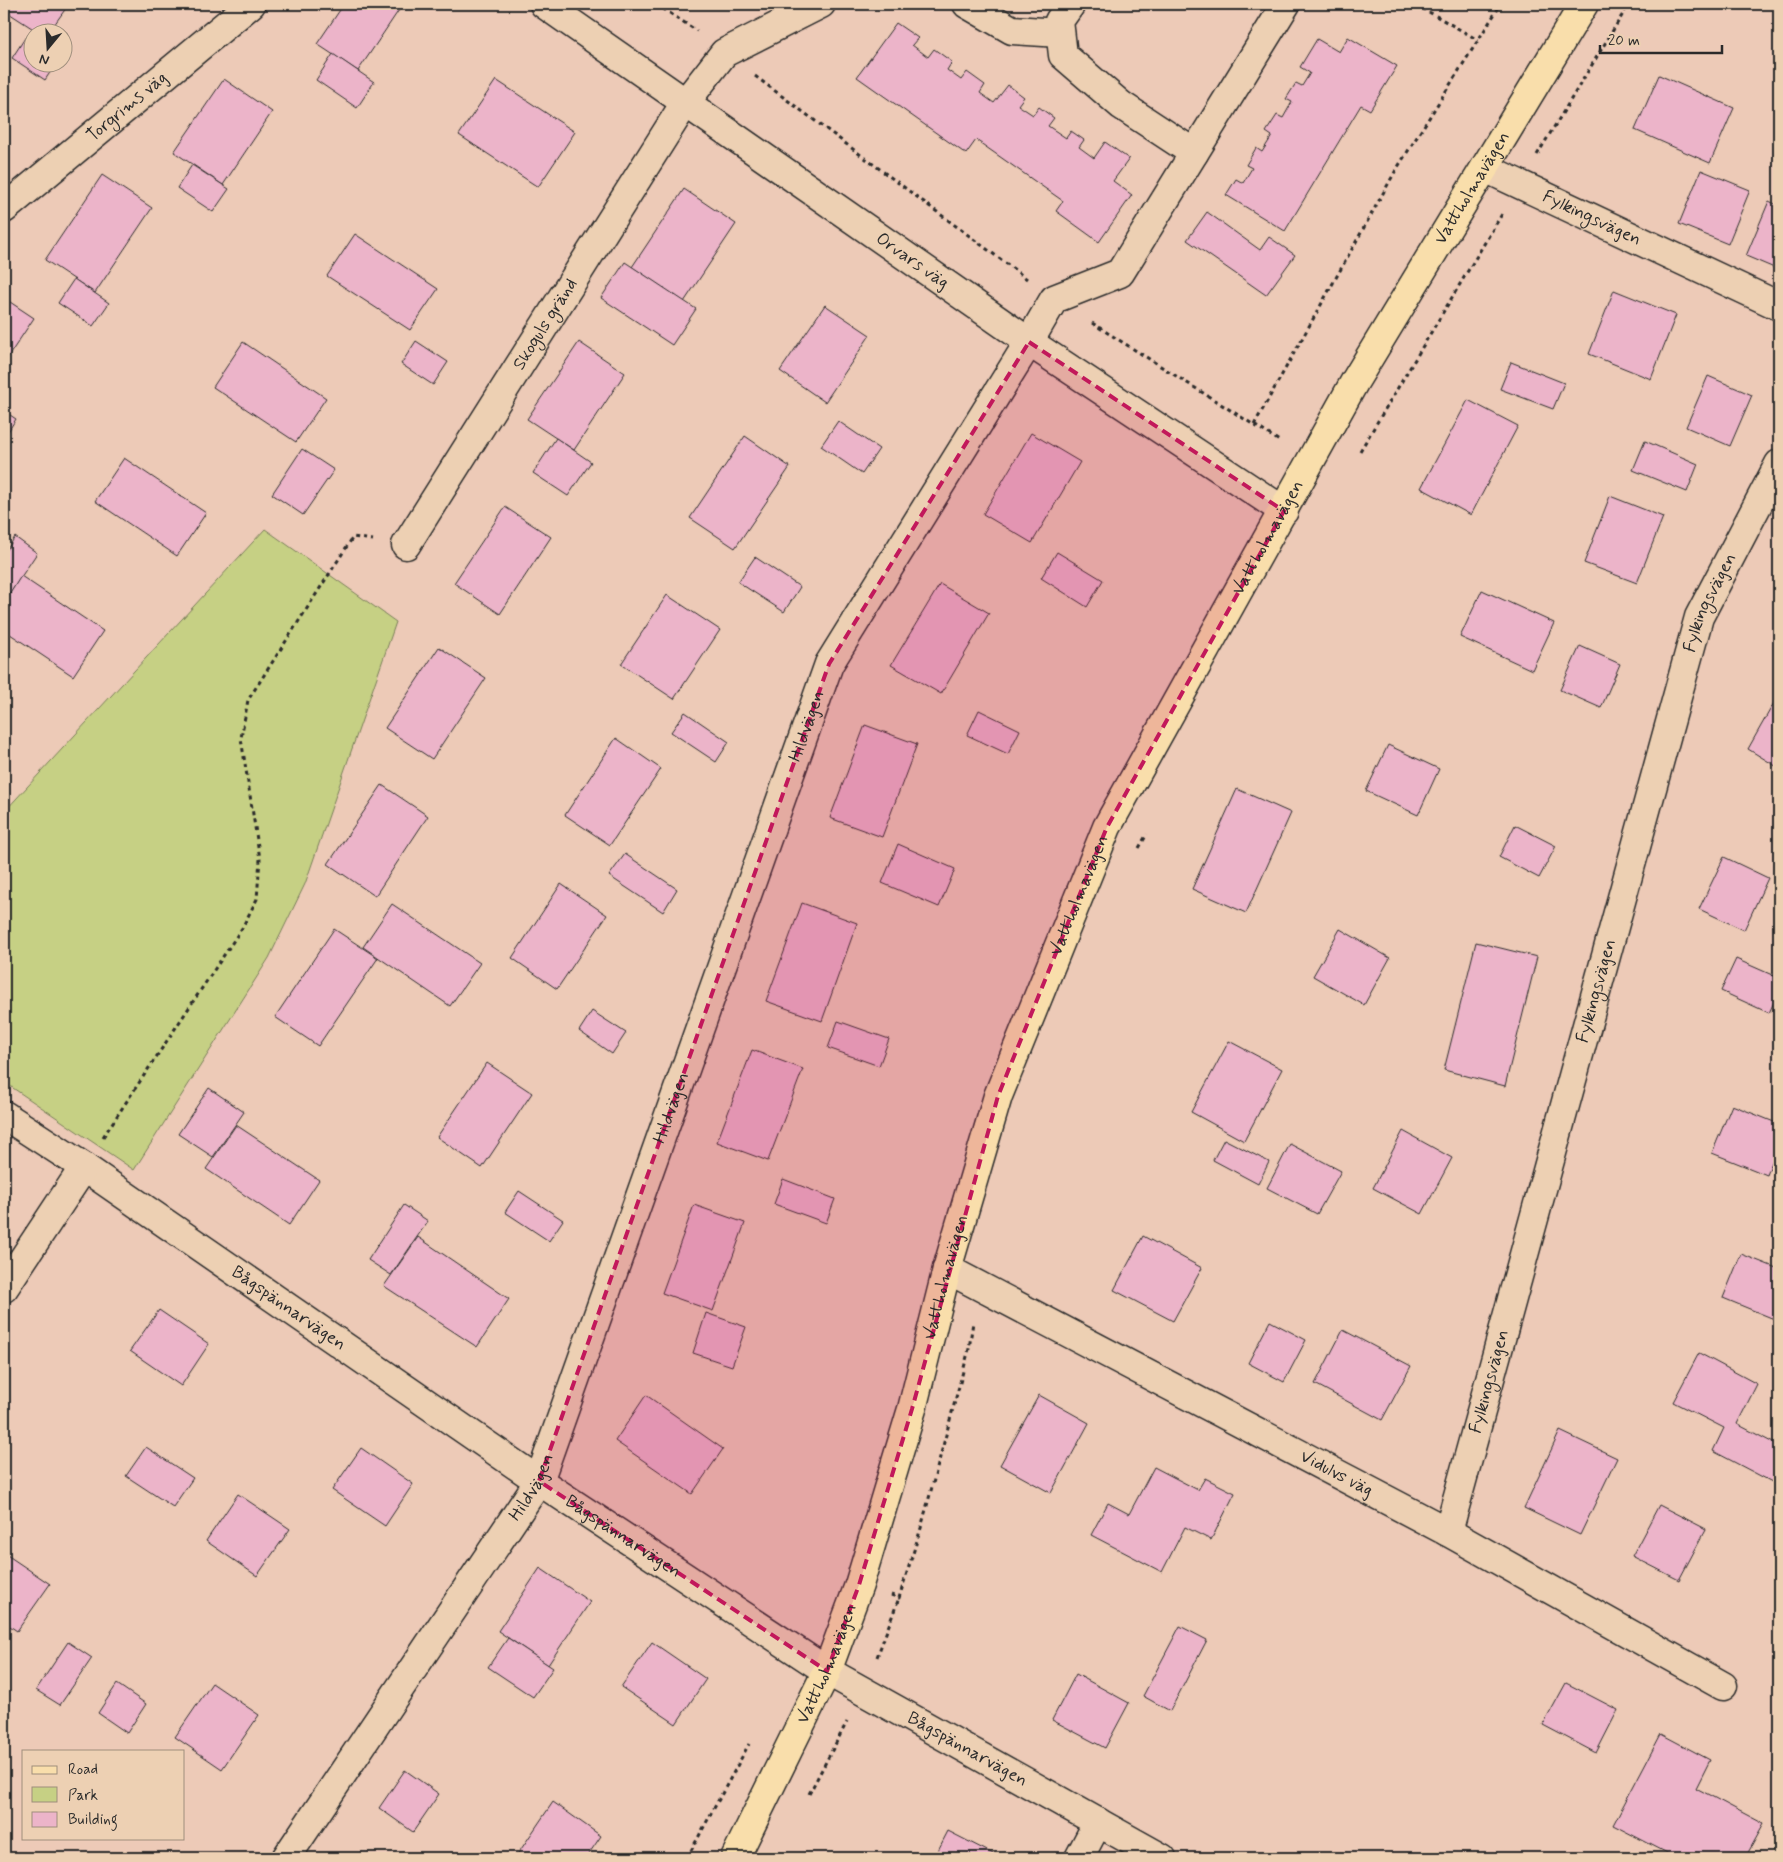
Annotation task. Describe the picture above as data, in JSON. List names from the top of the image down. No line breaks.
{"streets":{"main road":["Vattholmavägen"],"street":["Torgrims väg","Fylkingsvägen","Orvars väg","Skoguls gränd","Hildvägen","Bågspännarvägen","Vidulvs väg"]},"crossings":[["Vattholmavägen","Fylkingsvägen"],["Vattholmavägen","Orvars väg"],["Vattholmavägen","Bågspännarvägen"],["Vattholmavägen","Vidulvs väg"],["Fylkingsvägen","Vidulvs väg"],["Orvars väg","Skoguls gränd"],["Orvars väg","Hildvägen"],["Hildvägen","Bågspännarvägen"]],"legend":["Road","Park","Building"],"scale_bar":"20 m","north":"bottom"}
